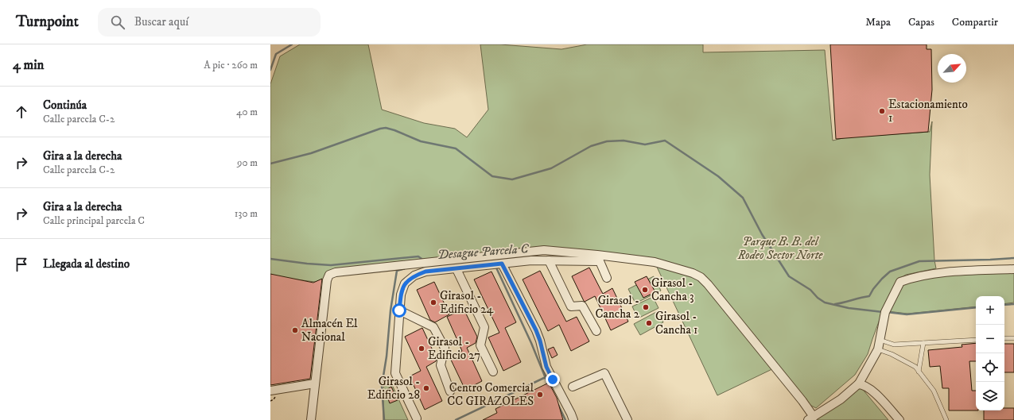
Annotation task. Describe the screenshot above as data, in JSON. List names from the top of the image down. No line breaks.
{"water":["Desague Parcela C"],"parks":["Parque B. B. del Rodeo Sector Norte"],"places":["Estacionamiento 1","Girasol - Cancha 3","Girasol - Edificio 24","Girasol - Cancha 2","Girasol - Cancha 1","Almacén El Nacional","Girasol - Edificio 27","Girasol - Edificio 28","Centro Comercial CC GIRAZOLES"],"north":"top right","page":{"header":"Turnpoint","search":"Buscar aquí","nav":["Mapa","Capas","Compartir"],"heading":["4 min","A pie · 260 m"],"list":[["Continúa","Calle parcela C-2","40 m"],["Gira a la derecha","Calle parcela C-2","90 m"],["Gira a la derecha","Calle principal parcela C","130 m"],"Llegada al destino"],"map_buttons":["+","−"]}}
